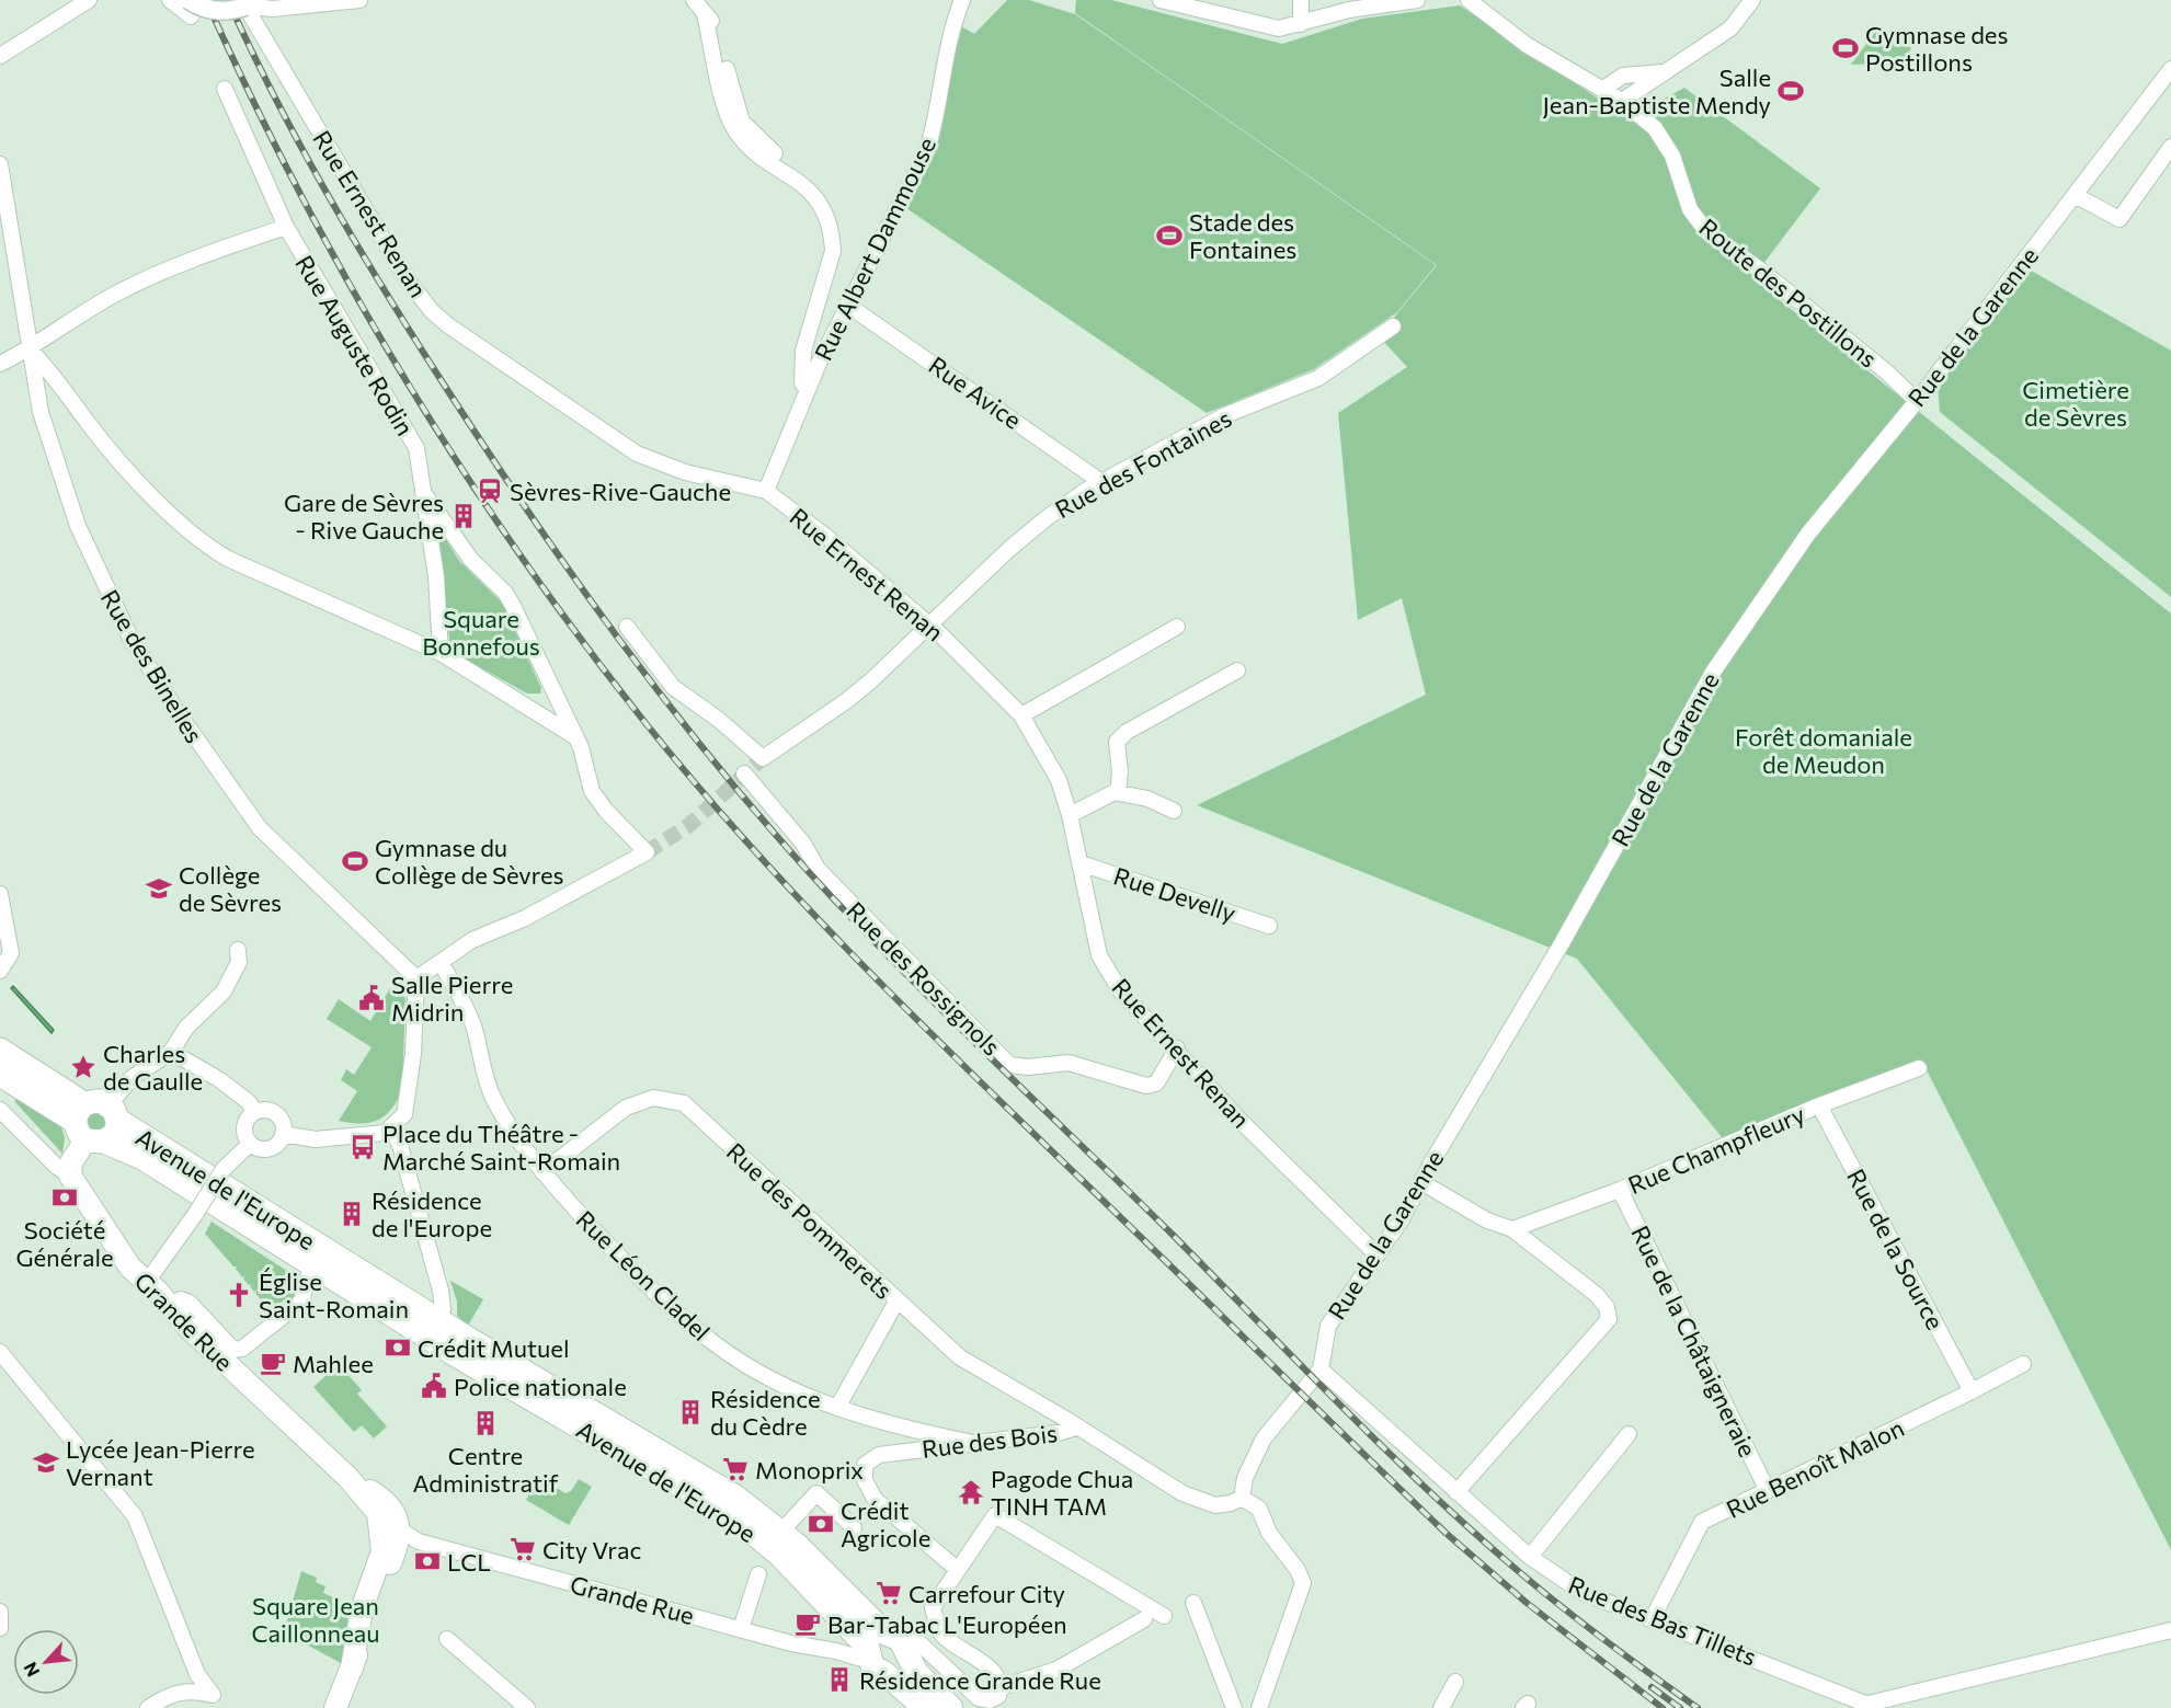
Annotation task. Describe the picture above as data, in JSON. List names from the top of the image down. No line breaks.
{"streets":{"main road":["Avenue de l'Europe","Grande Rue"],"street":["Rue Ernest Renan","Rue Albert Dammouse","Route des Postillons","Rue de la Garenne","Rue Auguste Rodin","Rue Avice","Rue des Fontaines","Rue des Binelles","Rue Develly","Rue des Rossignols","Rue Champfleury","Rue des Pommerets","Rue de la Source","Rue Léon Cladel","Rue de la Châtaigneraie","Rue des Bois","Rue Benoît Malon","Rue des Bas Tillets"]},"crossings":[["Rue Ernest Renan","Rue Albert Dammouse"],["Rue Ernest Renan","Rue de la Garenne"],["Rue Ernest Renan","Rue des Fontaines"],["Rue Ernest Renan","Rue Develly"],["Rue Ernest Renan","Rue des Rossignols"],["Rue Albert Dammouse","Rue Avice"],["Route des Postillons","Rue de la Garenne"],["Rue de la Garenne","Rue des Bois"],["Rue de la Garenne","Rue des Bas Tillets"],["Rue Avice","Rue des Fontaines"],["Rue Champfleury","Rue de la Source"],["Rue Champfleury","Rue de la Châtaigneraie"],["Avenue de l'Europe","Grande Rue"],["Rue des Pommerets","Rue Léon Cladel"],["Rue des Pommerets","Rue des Bois"],["Rue de la Source","Rue Benoît Malon"],["Rue Léon Cladel","Rue des Bois"],["Rue de la Châtaigneraie","Rue Benoît Malon"],["Rue Benoît Malon","Rue des Bas Tillets"]],"parks":["Cimetière de Sèvres","Square Bonnefous","Forêt domaniale de Meudon","Square Jean Caillonneau"],"places":{"sports":["Gymnase des Postillons","Salle Jean-Baptiste Mendy","Stade des Fontaines","Gymnase du Collège de Sèvres"],"station":["Sèvres-Rive-Gauche"],"building":["Gare de Sèvres - Rive Gauche","Résidence de l'Europe","Résidence du Cèdre","Centre Administratif","Résidence Grande Rue"],"school or university":["Collège de Sèvres","Lycée Jean-Pierre Vernant"],"public building":["Salle Pierre Midrin","Police nationale"],"place":["Charles de Gaulle"],"bus stop":["Place du Théâtre - Marché Saint-Romain"],"bank":["Société Générale","Crédit Mutuel","Crédit Agricole","LCL"],"church":["Église Saint-Romain"],"cafe":["Mahlee","Bar-Tabac L'Européen"],"supermarket":["Monoprix","City Vrac","Carrefour City"],"temple":["Pagode Chua TINH TAM"]},"north":"bottom left"}
